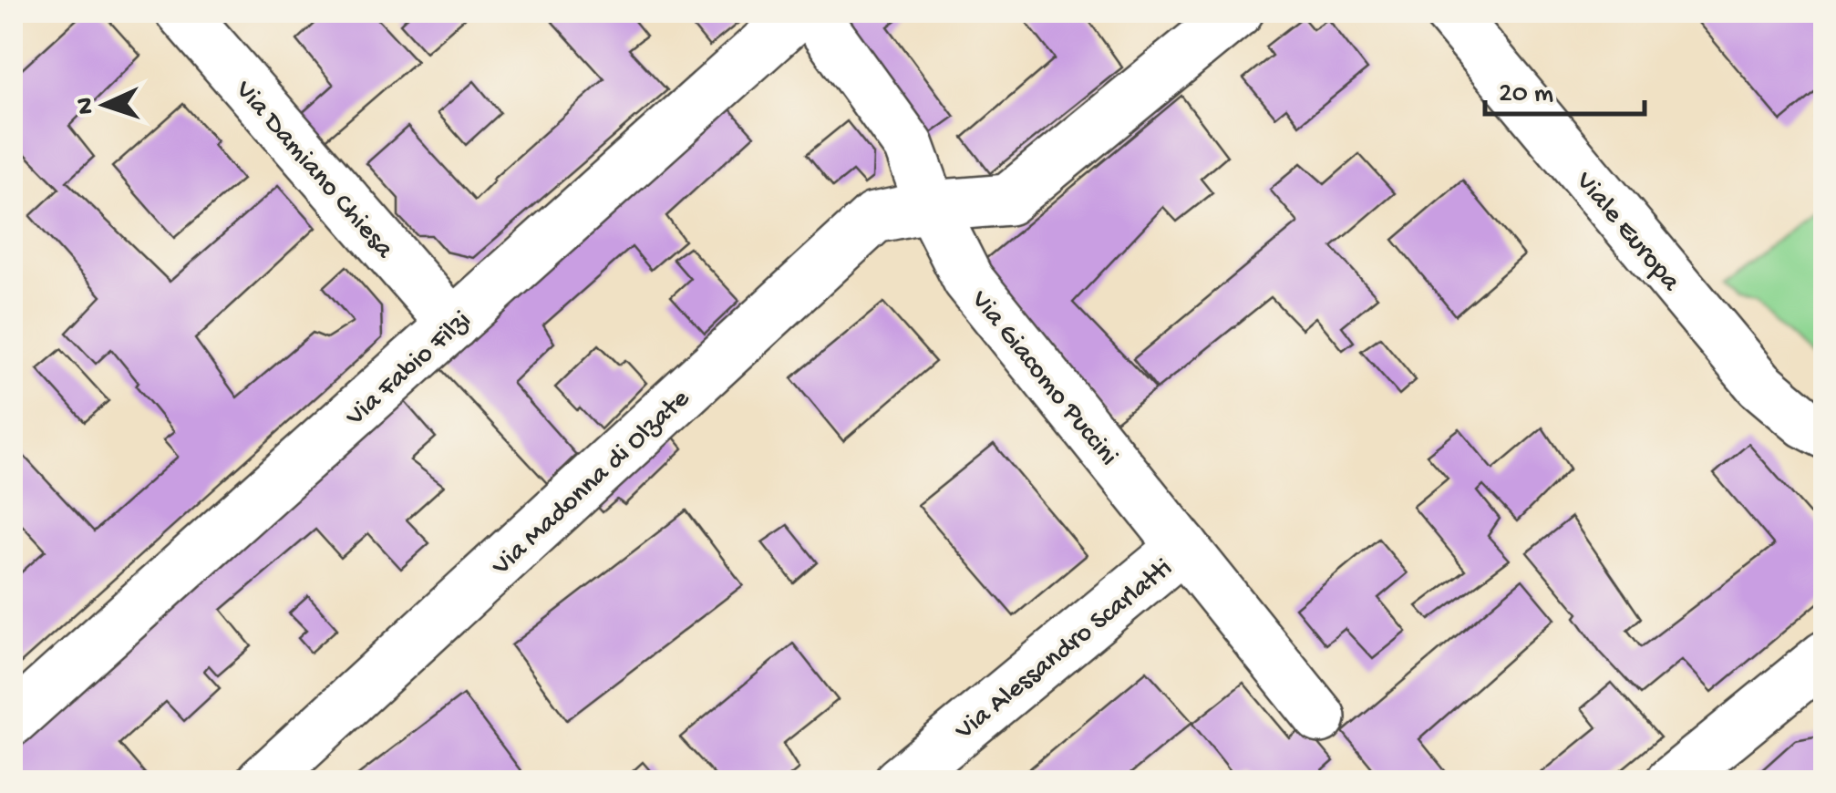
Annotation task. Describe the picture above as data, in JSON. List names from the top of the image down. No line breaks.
{"streets":{"street":["Via Damiano Chiesa","Viale Europa","Via Fabio Filzi","Via Giacomo Puccini","Via Madonna di Olzate","Via Alessandro Scarlatti"]},"crossings":[["Via Damiano Chiesa","Via Fabio Filzi"],["Via Giacomo Puccini","Via Madonna di Olzate"],["Via Giacomo Puccini","Via Alessandro Scarlatti"]],"scale_bar":"20 m","north":"left"}
